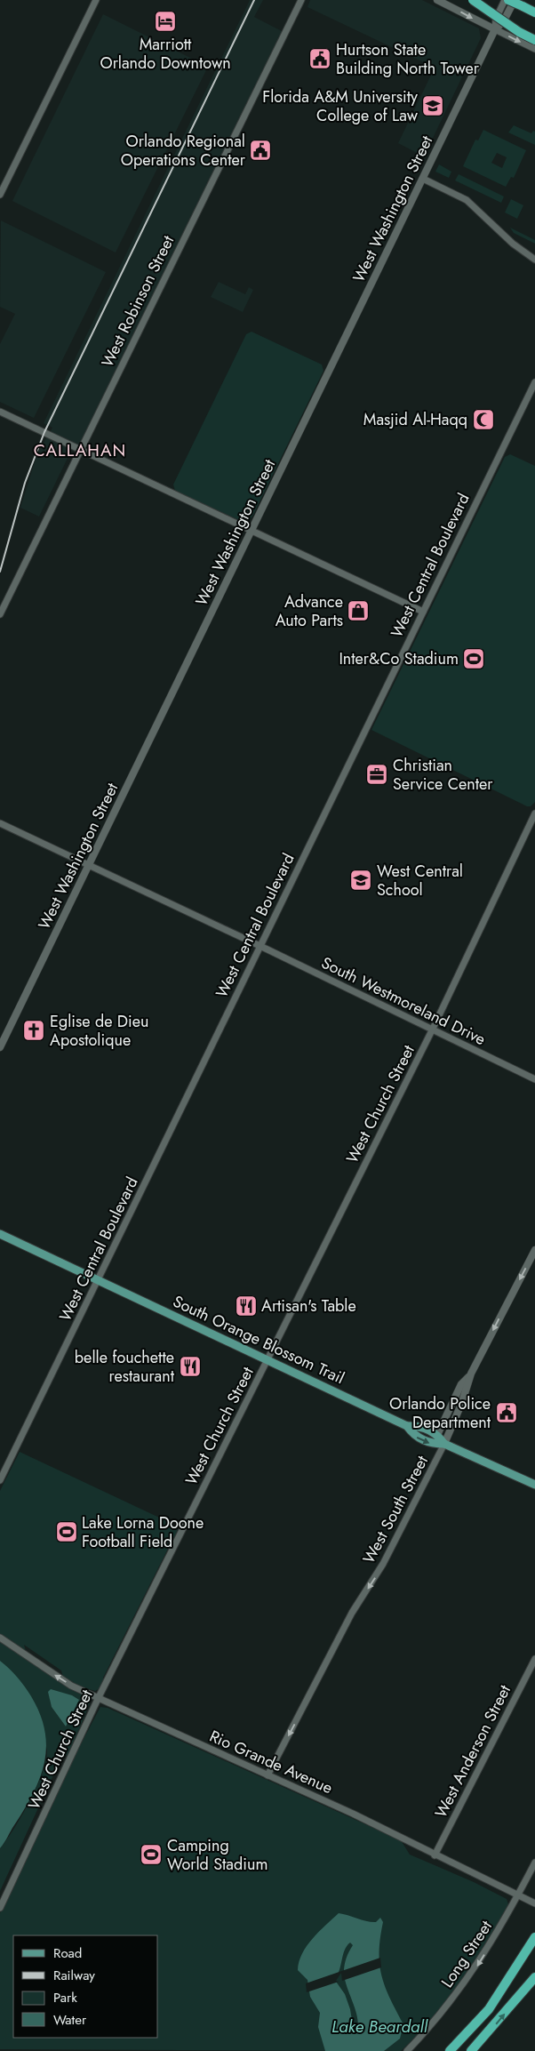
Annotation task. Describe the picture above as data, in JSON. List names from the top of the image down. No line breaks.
{"streets":{"main road":["West Washington Street","South Orange Blossom Trail","West South Street"],"street":["West Robinson Street","West Central Boulevard","South Westmoreland Drive","West Church Street","West Anderson Street","Rio Grande Avenue","Long Street"]},"crossings":[["West Washington Street","South Westmoreland Drive"],["West Central Boulevard","South Westmoreland Drive"],["West Central Boulevard","South Orange Blossom Trail"],["South Westmoreland Drive","West Church Street"],["West Church Street","South Orange Blossom Trail"],["West Church Street","Rio Grande Avenue"],["South Orange Blossom Trail","West South Street"],["West South Street","Rio Grande Avenue"],["West Anderson Street","Rio Grande Avenue"],["Rio Grande Avenue","Long Street"]],"one_way":["West South Street","Long Street"],"districts":["CALLAHAN"],"water":["Lake Beardall"],"places":{"hotel":["Marriott Orlando Downtown"],"public building":["Hurtson State Building North Tower","Orlando Regional Operations Center","Orlando Police Department"],"school or university":["Florida A&M University College of Law","West Central School"],"mosque":["Masjid Al-Haqq"],"shop":["Advance Auto Parts"],"sports":["Inter&Co Stadium","Lake Lorna Doone Football Field","Camping World Stadium"],"office":["Christian Service Center"],"church":["Eglise de Dieu Apostolique"],"restaurant":["Artisan's Table","belle fouchette restaurant"]},"legend":["Road","Railway","Park","Water"]}
